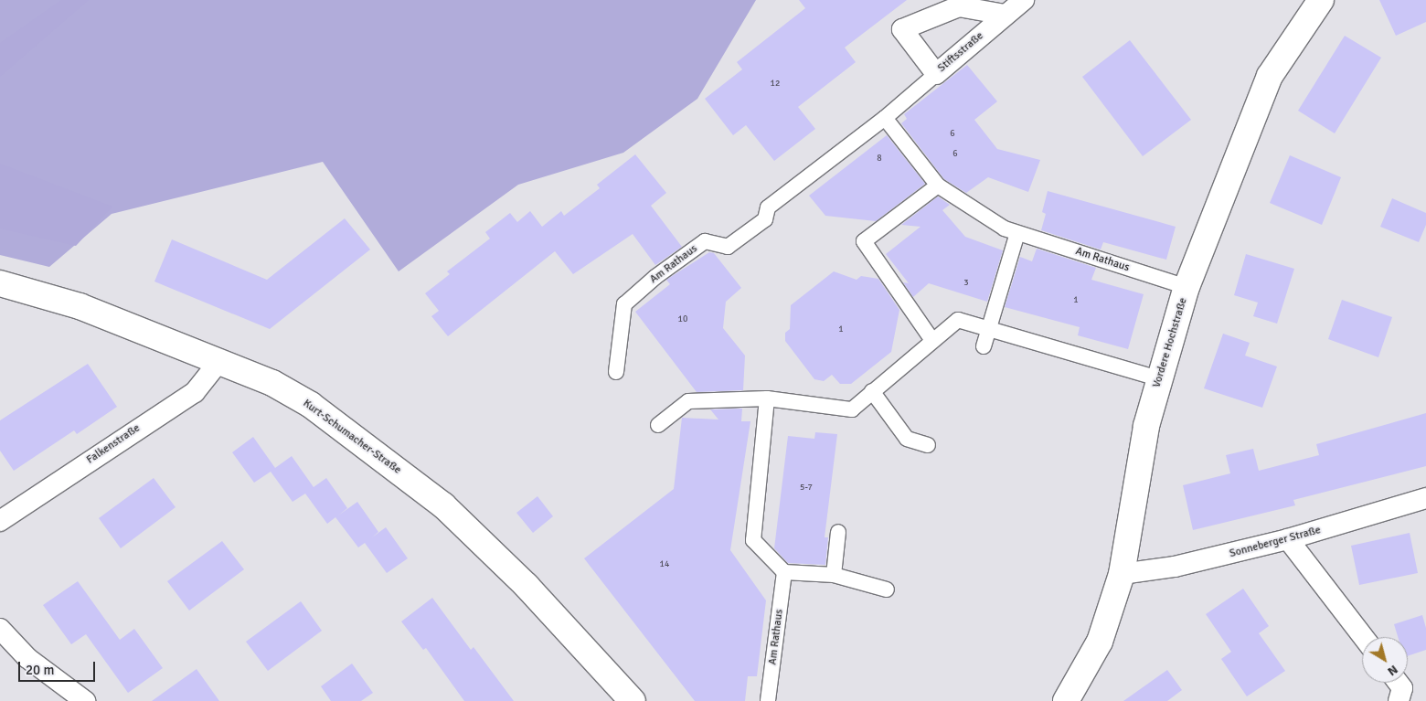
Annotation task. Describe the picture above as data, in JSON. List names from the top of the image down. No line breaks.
{"streets":{"street":["Stiftsstraße","Am Rathaus","Vordere Hochstraße","Kurt-Schumacher-Straße","Falkenstraße","Sonneberger Straße"]},"crossings":[["Stiftsstraße","Am Rathaus"],["Am Rathaus","Vordere Hochstraße"],["Vordere Hochstraße","Sonneberger Straße"],["Kurt-Schumacher-Straße","Falkenstraße"]],"house_numbers":["12","6","6","8","3","1","10","1","5-7","14"],"scale_bar":"20 m","north":"bottom right"}
